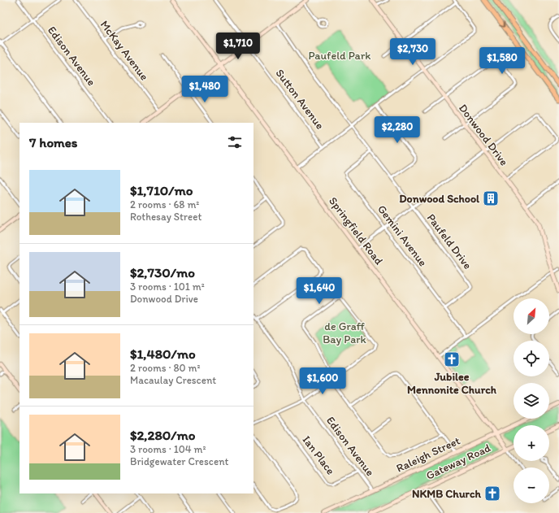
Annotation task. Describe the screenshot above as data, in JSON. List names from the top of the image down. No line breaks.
{"streets":{"street":["McKay Avenue","Edison Avenue","Sutton Avenue","Donwood Drive","Springfield Road","Gemini Avenue","Paufeld Drive","Raleigh Street","Ian Place","Gateway Road"]},"crossings":[["Edison Avenue","Raleigh Street"],["Edison Avenue","Ian Place"],["Springfield Road","Raleigh Street"],["Springfield Road","Gateway Road"],["Gemini Avenue","Paufeld Drive"]],"parks":["Paufeld Park","de Graff Bay Park"],"places":{"building":["Donwood School"],"church":["Jubilee Mennonite Church","NKMB Church"]},"north":"top right","page":{"price":["$1,710","$2,730","$1,580","$1,480","$2,280","$1,640","$1,600"],"heading":"7 homes","list":[{"name":"$1,710/mo","note":"2 rooms · 68 m² · Rothesay Street"},{"name":"$2,730/mo","note":"3 rooms · 101 m² · Donwood Drive"},{"name":"$1,480/mo","note":"2 rooms · 80 m² · Macaulay Crescent"},{"name":"$2,280/mo","note":"3 rooms · 104 m² · Bridgewater Crescent"}],"map_buttons":["+","−"]}}
